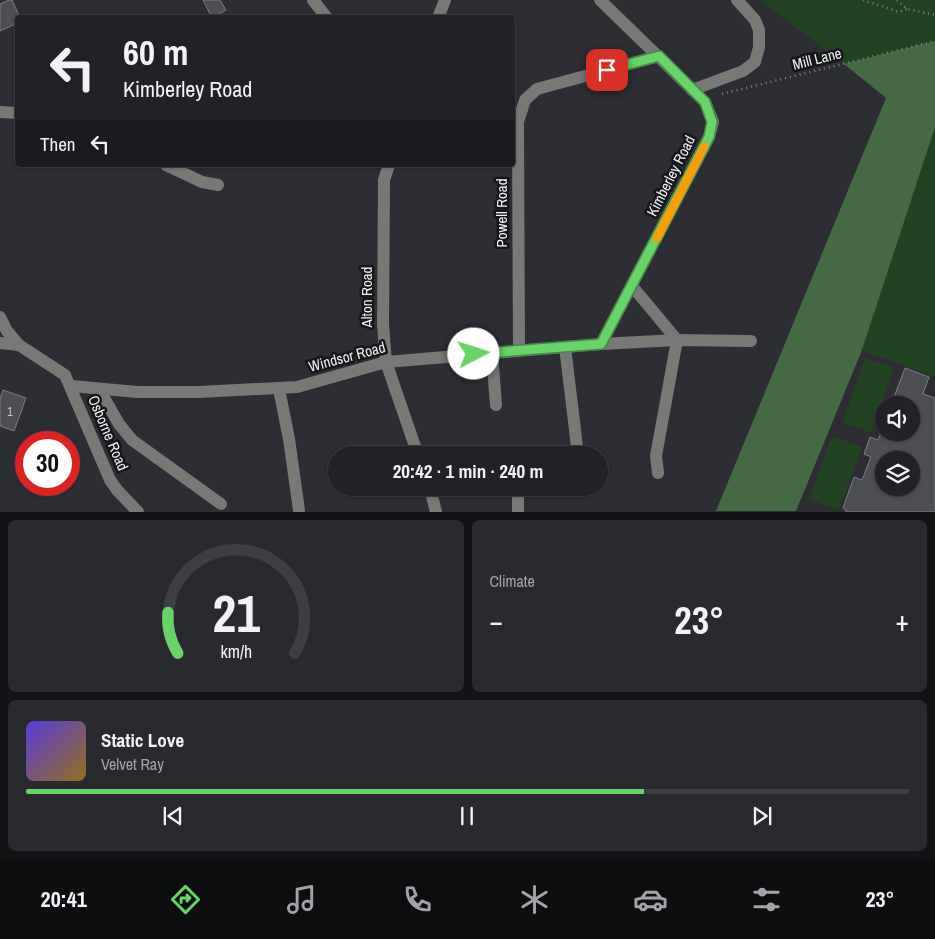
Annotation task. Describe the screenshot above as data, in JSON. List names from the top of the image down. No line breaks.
{"streets":{"street":["Kimberley Road","Powell Road","Alton Road","Windsor Road","Osborne Road"],"path":["Mill Lane"]},"crossings":[["Mill Lane","Kimberley Road"],["Kimberley Road","Windsor Road"],["Powell Road","Windsor Road"],["Alton Road","Windsor Road"],["Windsor Road","Osborne Road"]],"house_numbers":["1"],"page":{"turn":["60 m","Kimberley Road"],"then":"Then","limit":"30","trip":"20:42 · 1 min · 240 m","tile":"Climate","heat":["−","23°","+"],"song":["Static Love","Velvet Ray"],"tabs":["20:41","23°"],"gauge":["21","km/h"]}}
